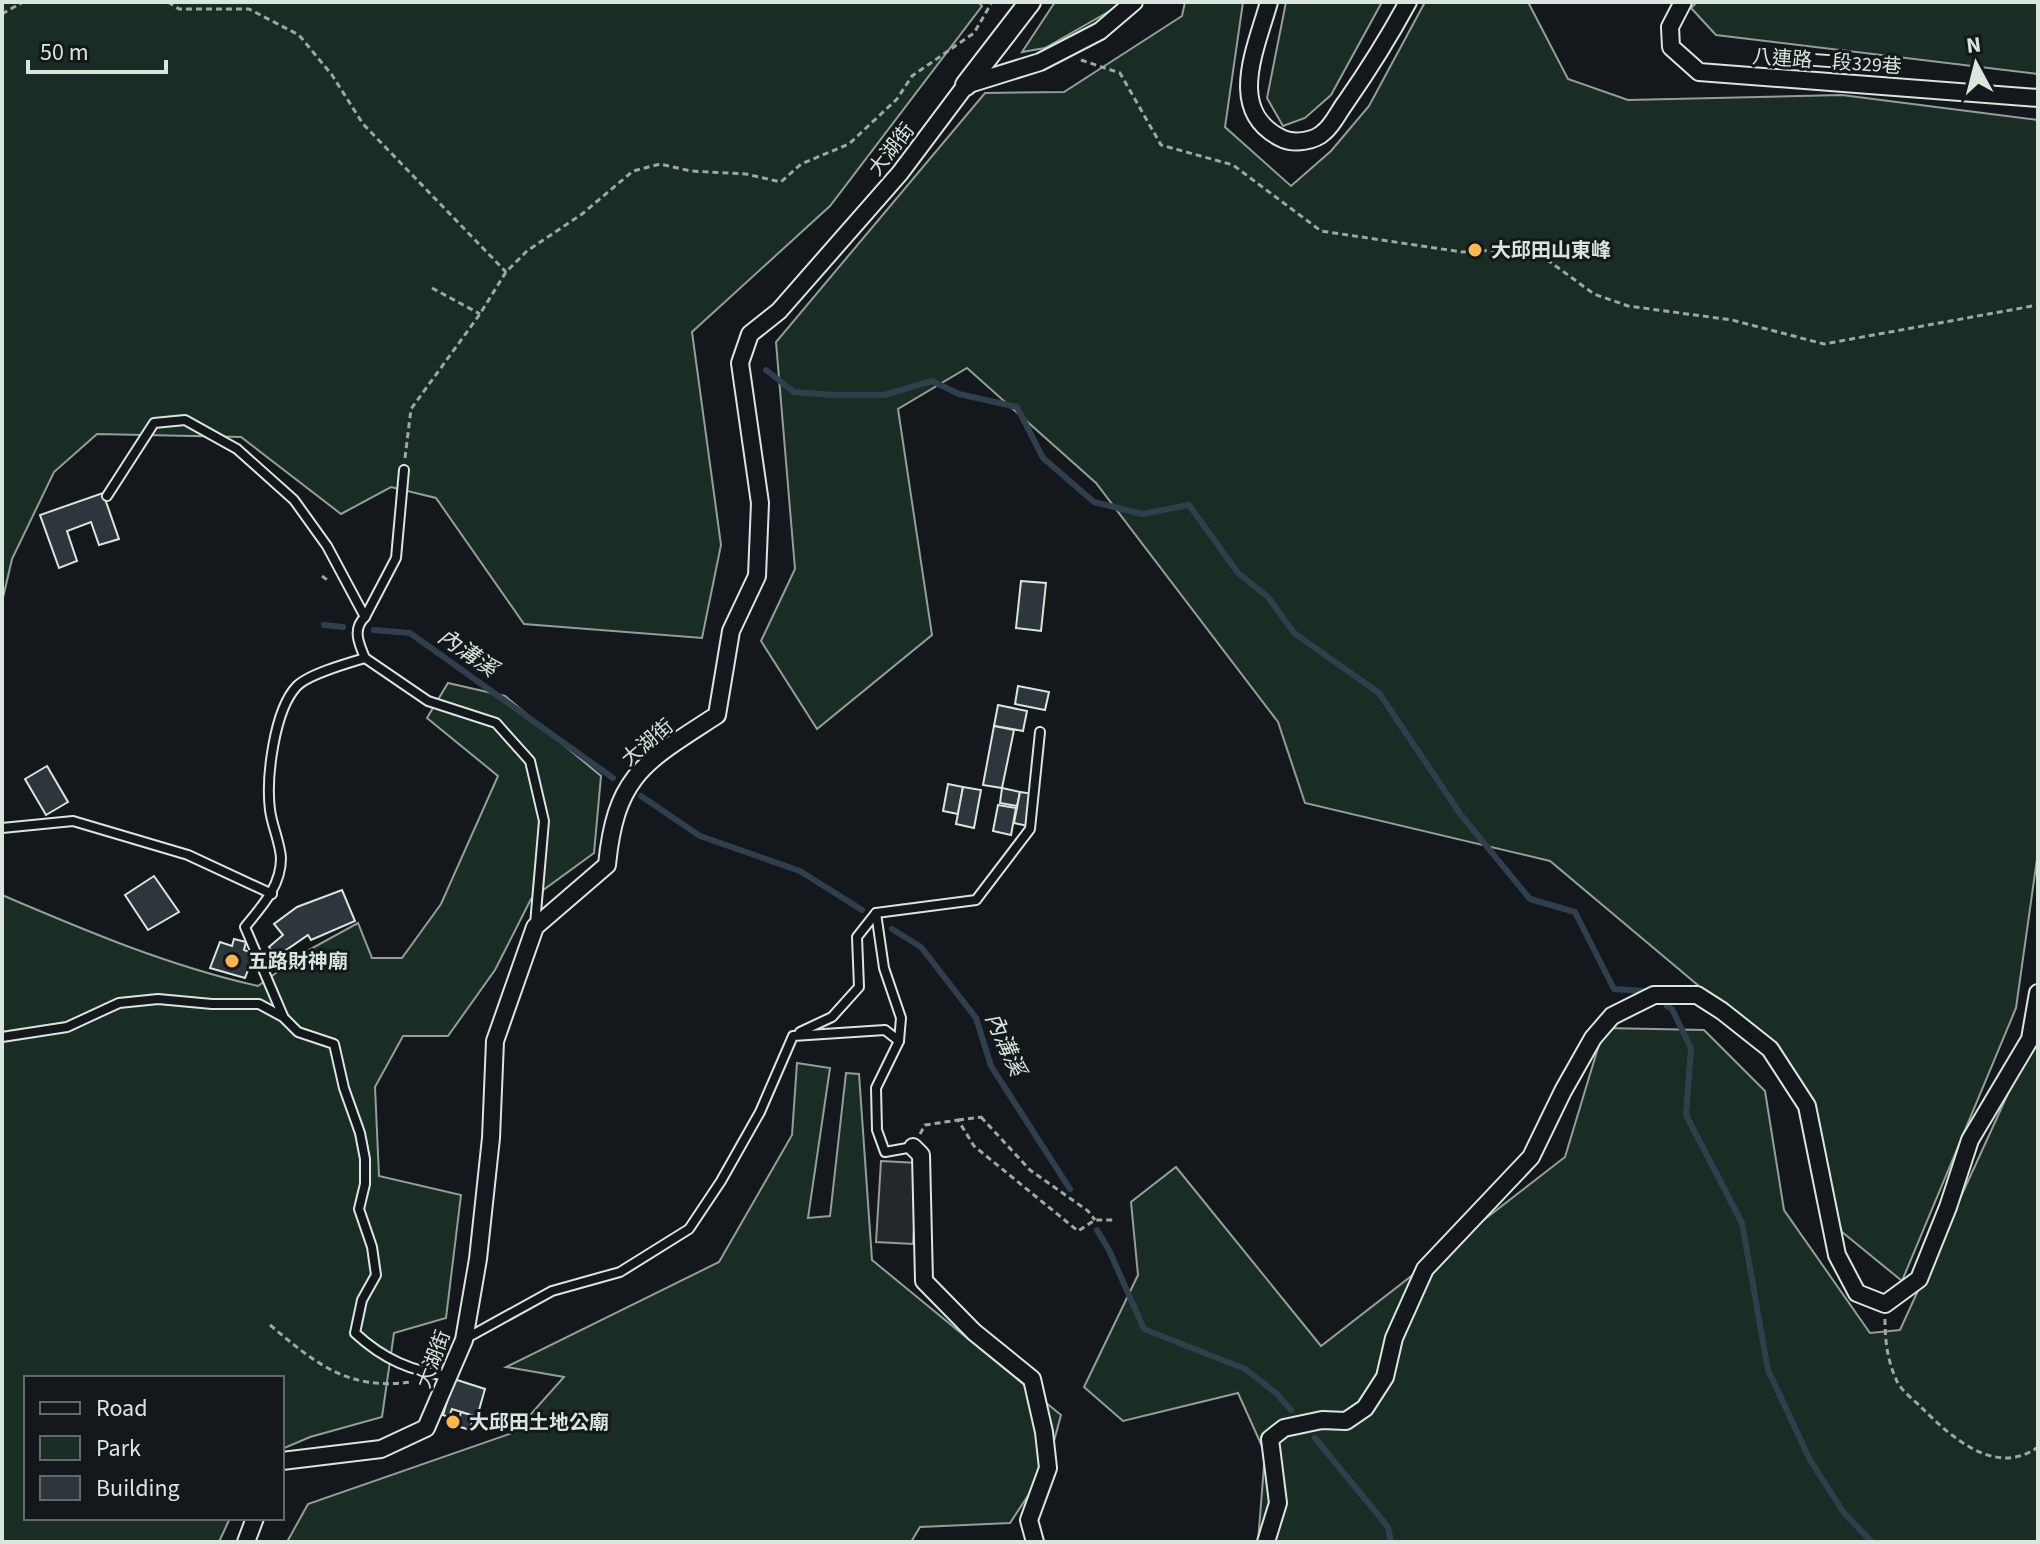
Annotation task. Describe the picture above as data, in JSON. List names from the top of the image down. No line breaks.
{"streets":{"street":["八連路二段329巷","大湖街"]},"water":["內溝溪"],"places":["大邱田山東峰","五路財神廟","大邱田土地公廟"],"legend":["Road","Park","Building"],"scale_bar":"50 m","north":"top"}
